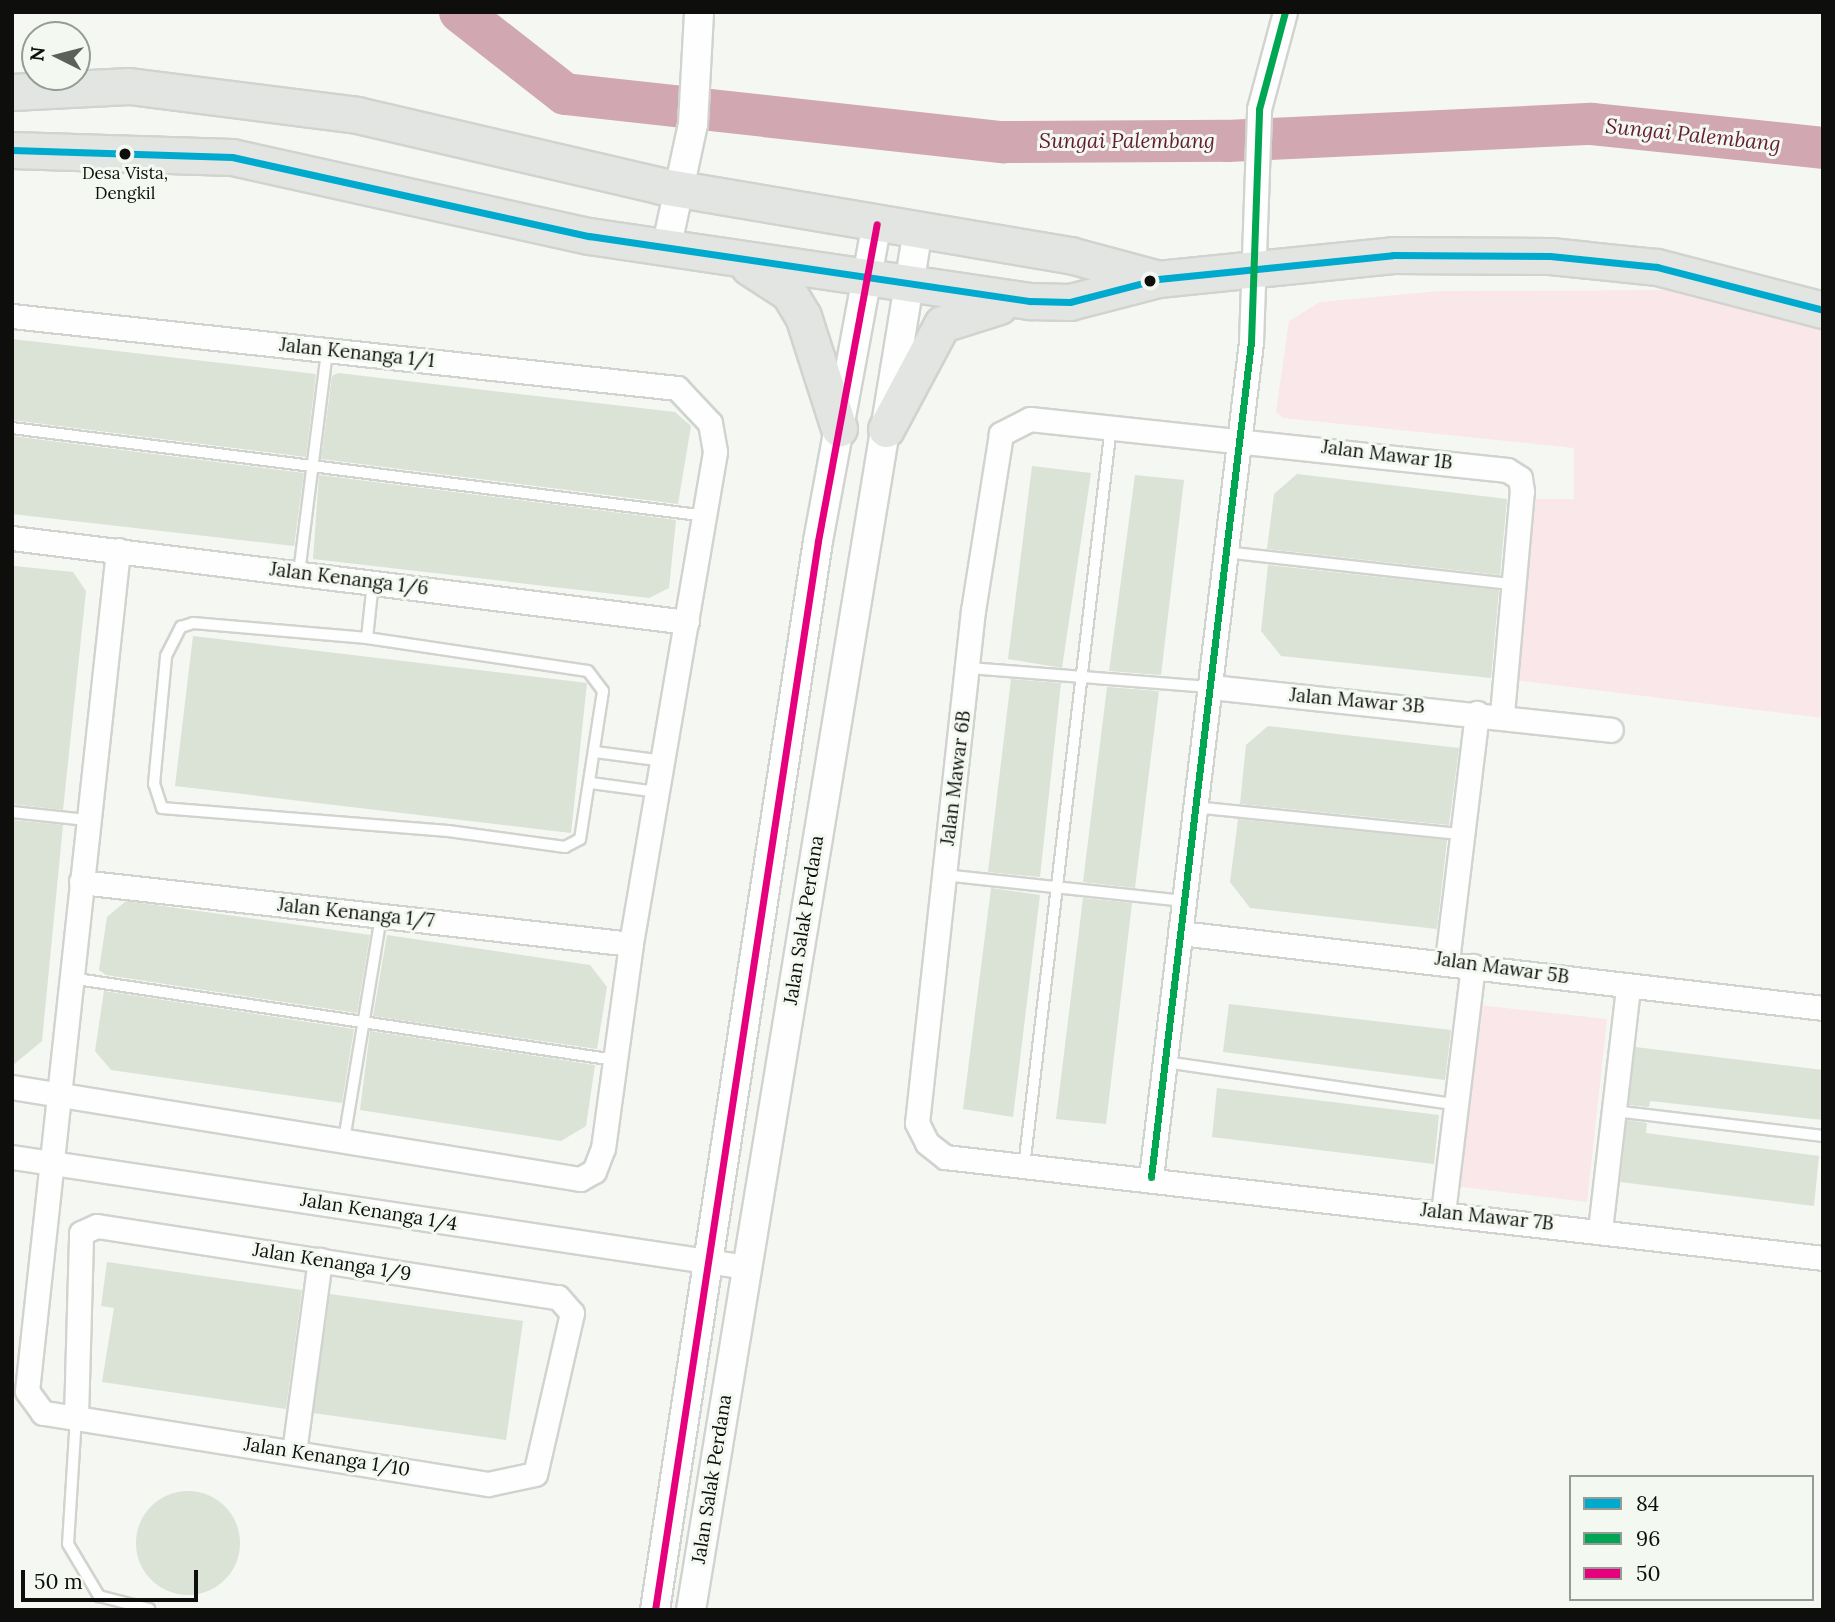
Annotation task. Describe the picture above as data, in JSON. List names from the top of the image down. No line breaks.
{"streets":{"street":["Jalan Kenanga 1/1","Jalan Mawar 1B","Jalan Kenanga 1/6","Jalan Mawar 3B","Jalan Mawar 6B","Jalan Kenanga 1/7","Jalan Salak Perdana","Jalan Mawar 5B","Jalan Kenanga 1/4","Jalan Mawar 7B","Jalan Kenanga 1/9","Jalan Kenanga 1/10"]},"crossings":[["Jalan Mawar 1B","Jalan Mawar 6B"],["Jalan Mawar 6B","Jalan Mawar 7B"],["Jalan Salak Perdana","Jalan Kenanga 1/4"],["Jalan Kenanga 1/4","Jalan Kenanga 1/10"],["Jalan Kenanga 1/9","Jalan Kenanga 1/10"]],"water":["Sungai Palembang"],"places":["Desa Vista, Dengkil"],"lines":["transit line 96","transit line 84","transit line 50"],"legend":["84","96","50"],"scale_bar":"50 m","north":"left"}
